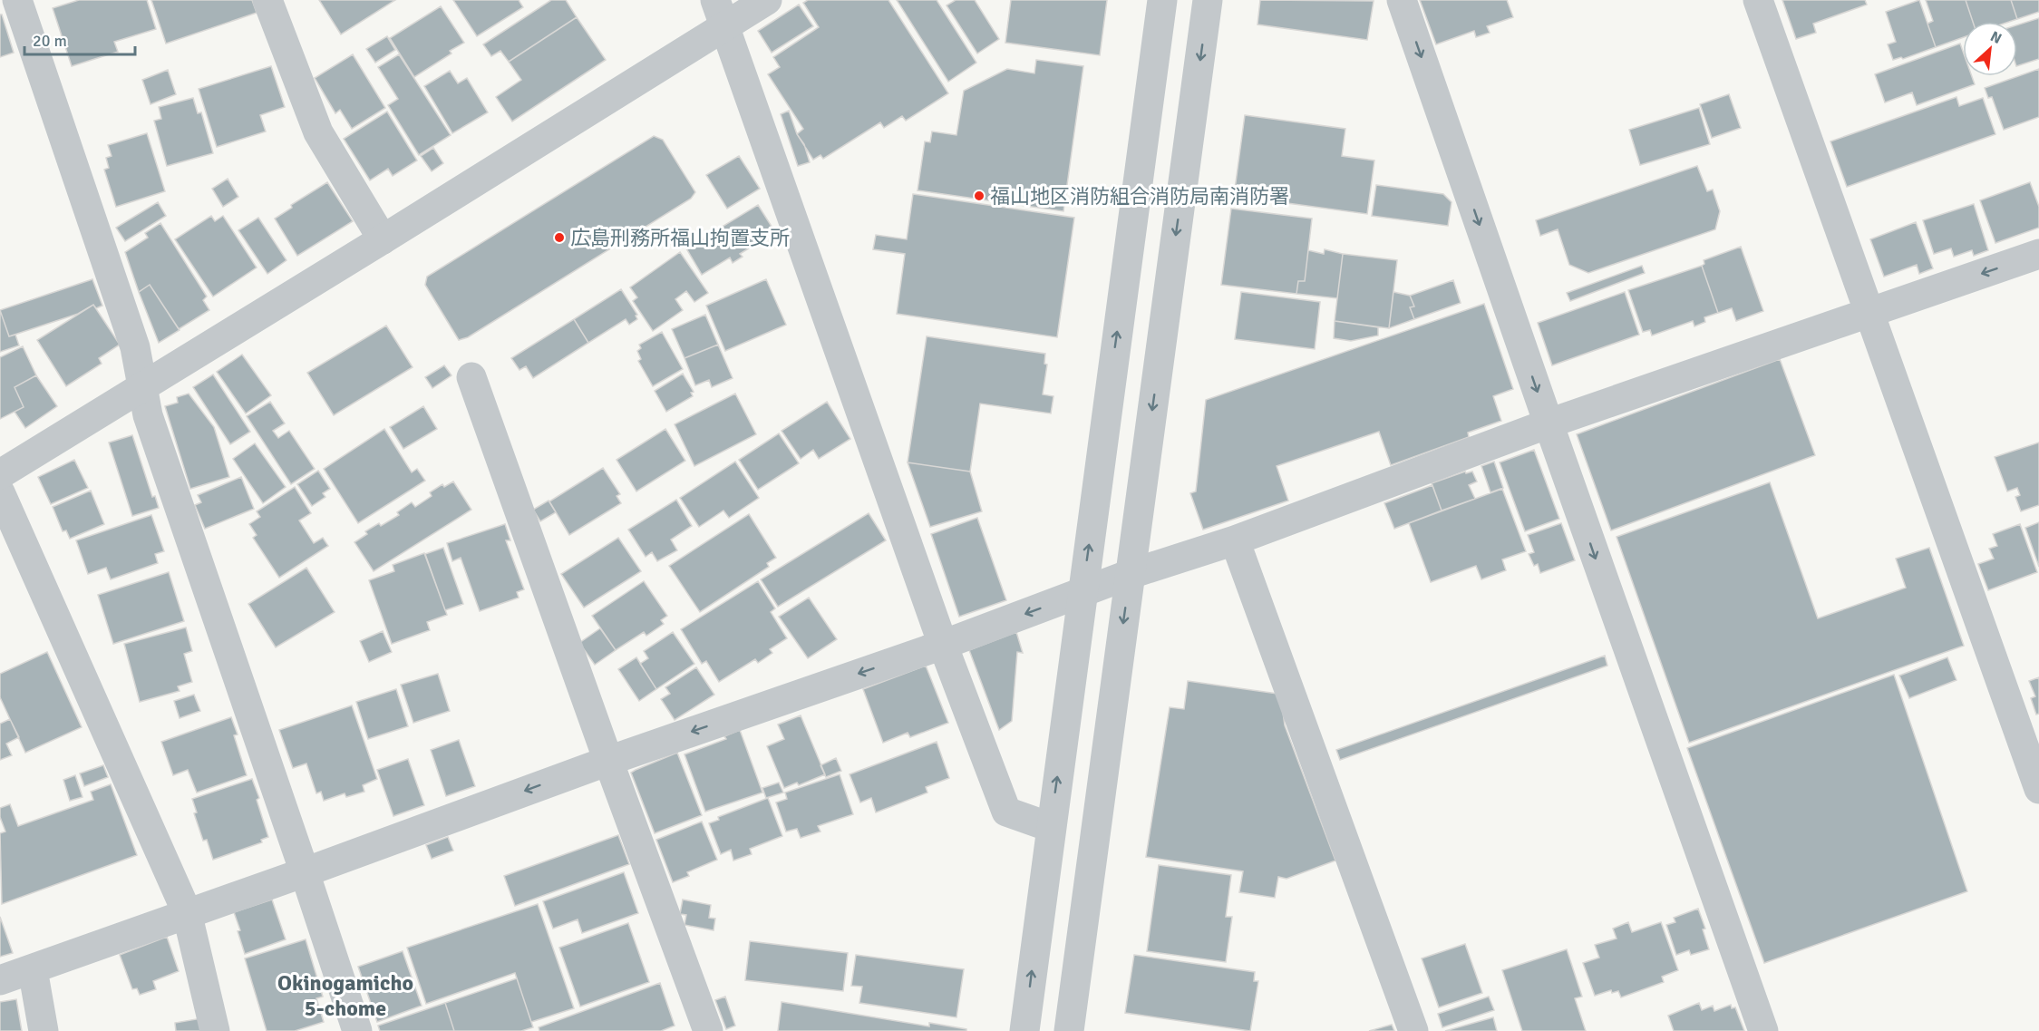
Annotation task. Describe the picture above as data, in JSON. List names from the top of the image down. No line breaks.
{"districts":["Okinogamicho 5-chome"],"places":["福山地区消防組合消防局南消防署","広島刑務所福山拘置支所"],"scale_bar":"20 m","north":"top right"}
